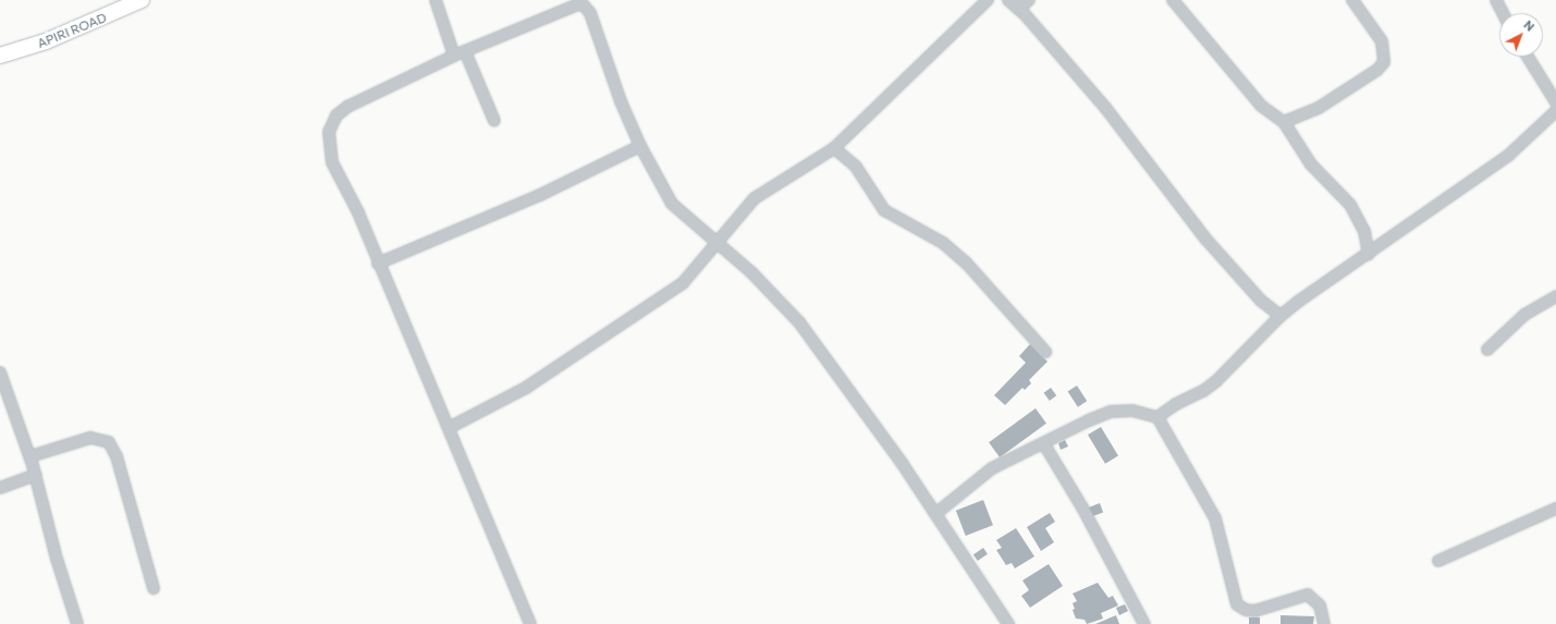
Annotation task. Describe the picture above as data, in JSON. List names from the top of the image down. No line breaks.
{"streets":{"street":["APIRI ROAD"]},"north":"top right"}
